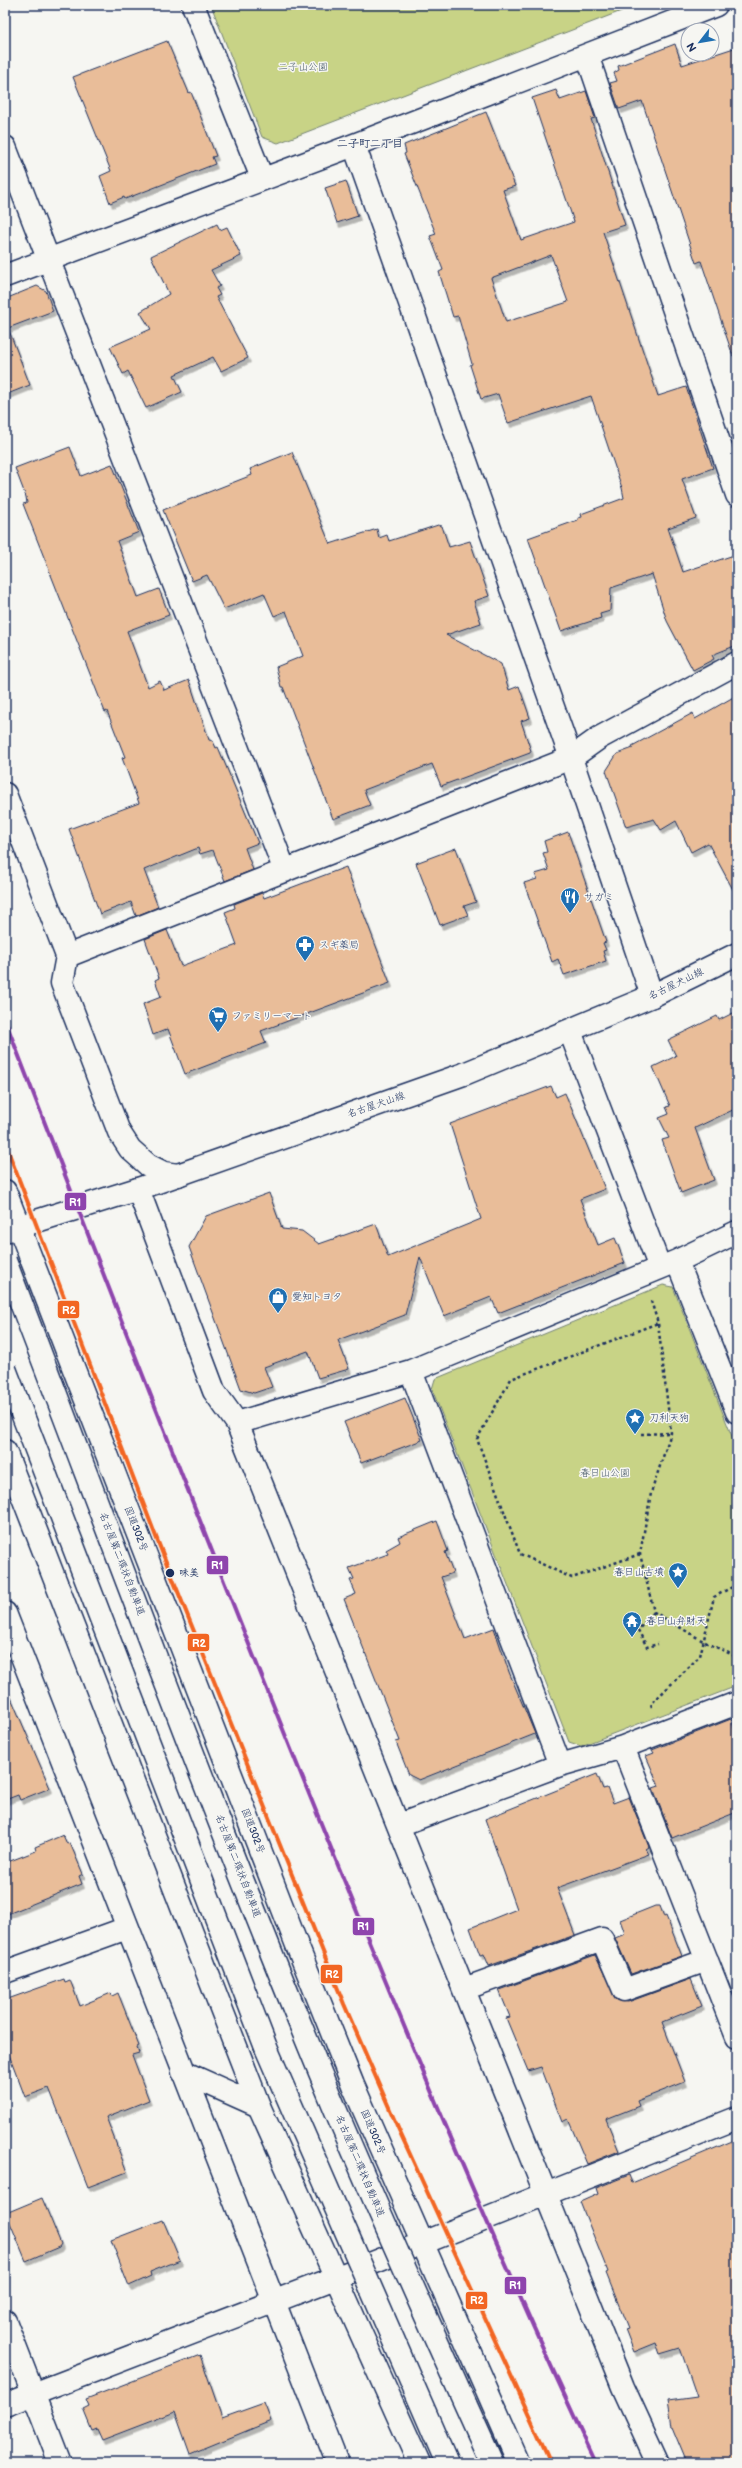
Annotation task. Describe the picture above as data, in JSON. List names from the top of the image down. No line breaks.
{"streets":{"main road":["名古屋犬山線","国道302号","名古屋第二環状自動車道"]},"crossings":[["名古屋犬山線","国道302号"]],"districts":["二子町二丁目"],"parks":["二子山公園","春日山公園"],"places":{"restaurant":["サガミ"],"pharmacy":["スギ薬局"],"supermarket":["ファミリーマート"],"shop":["愛知トヨタ"],"place":["刀利天狗","春日山古墳"],"other":["味美"],"temple":["春日山弁財天"]},"lines":["transit line R1","transit line R2"],"north":"bottom left"}
